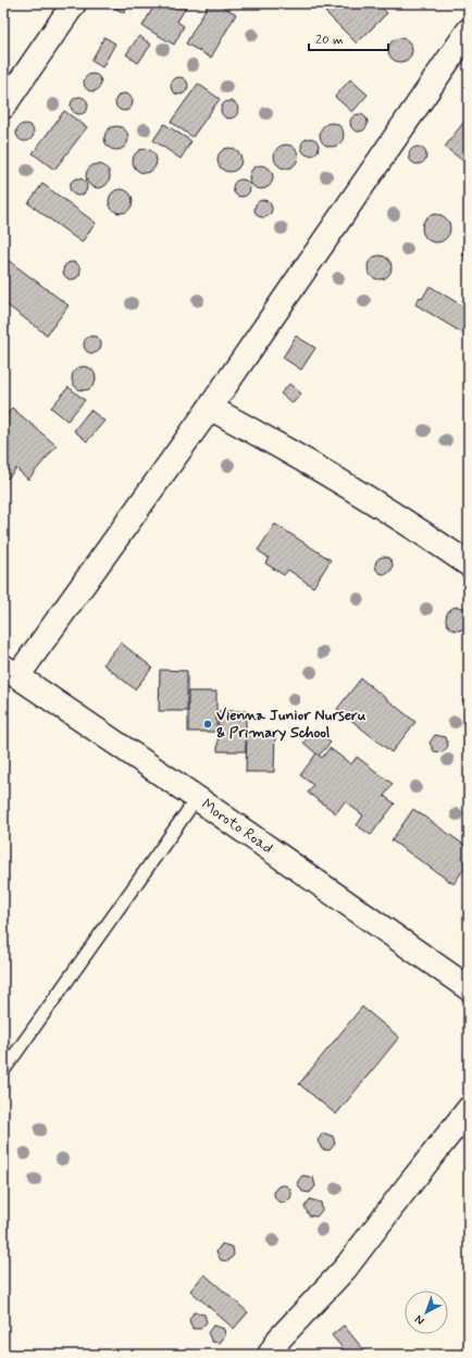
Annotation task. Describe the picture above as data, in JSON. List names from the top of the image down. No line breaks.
{"streets":{"street":["Moroto Road"]},"places":["Vienna Junior Nurseru & Primary School"],"scale_bar":"20 m","north":"bottom left"}
